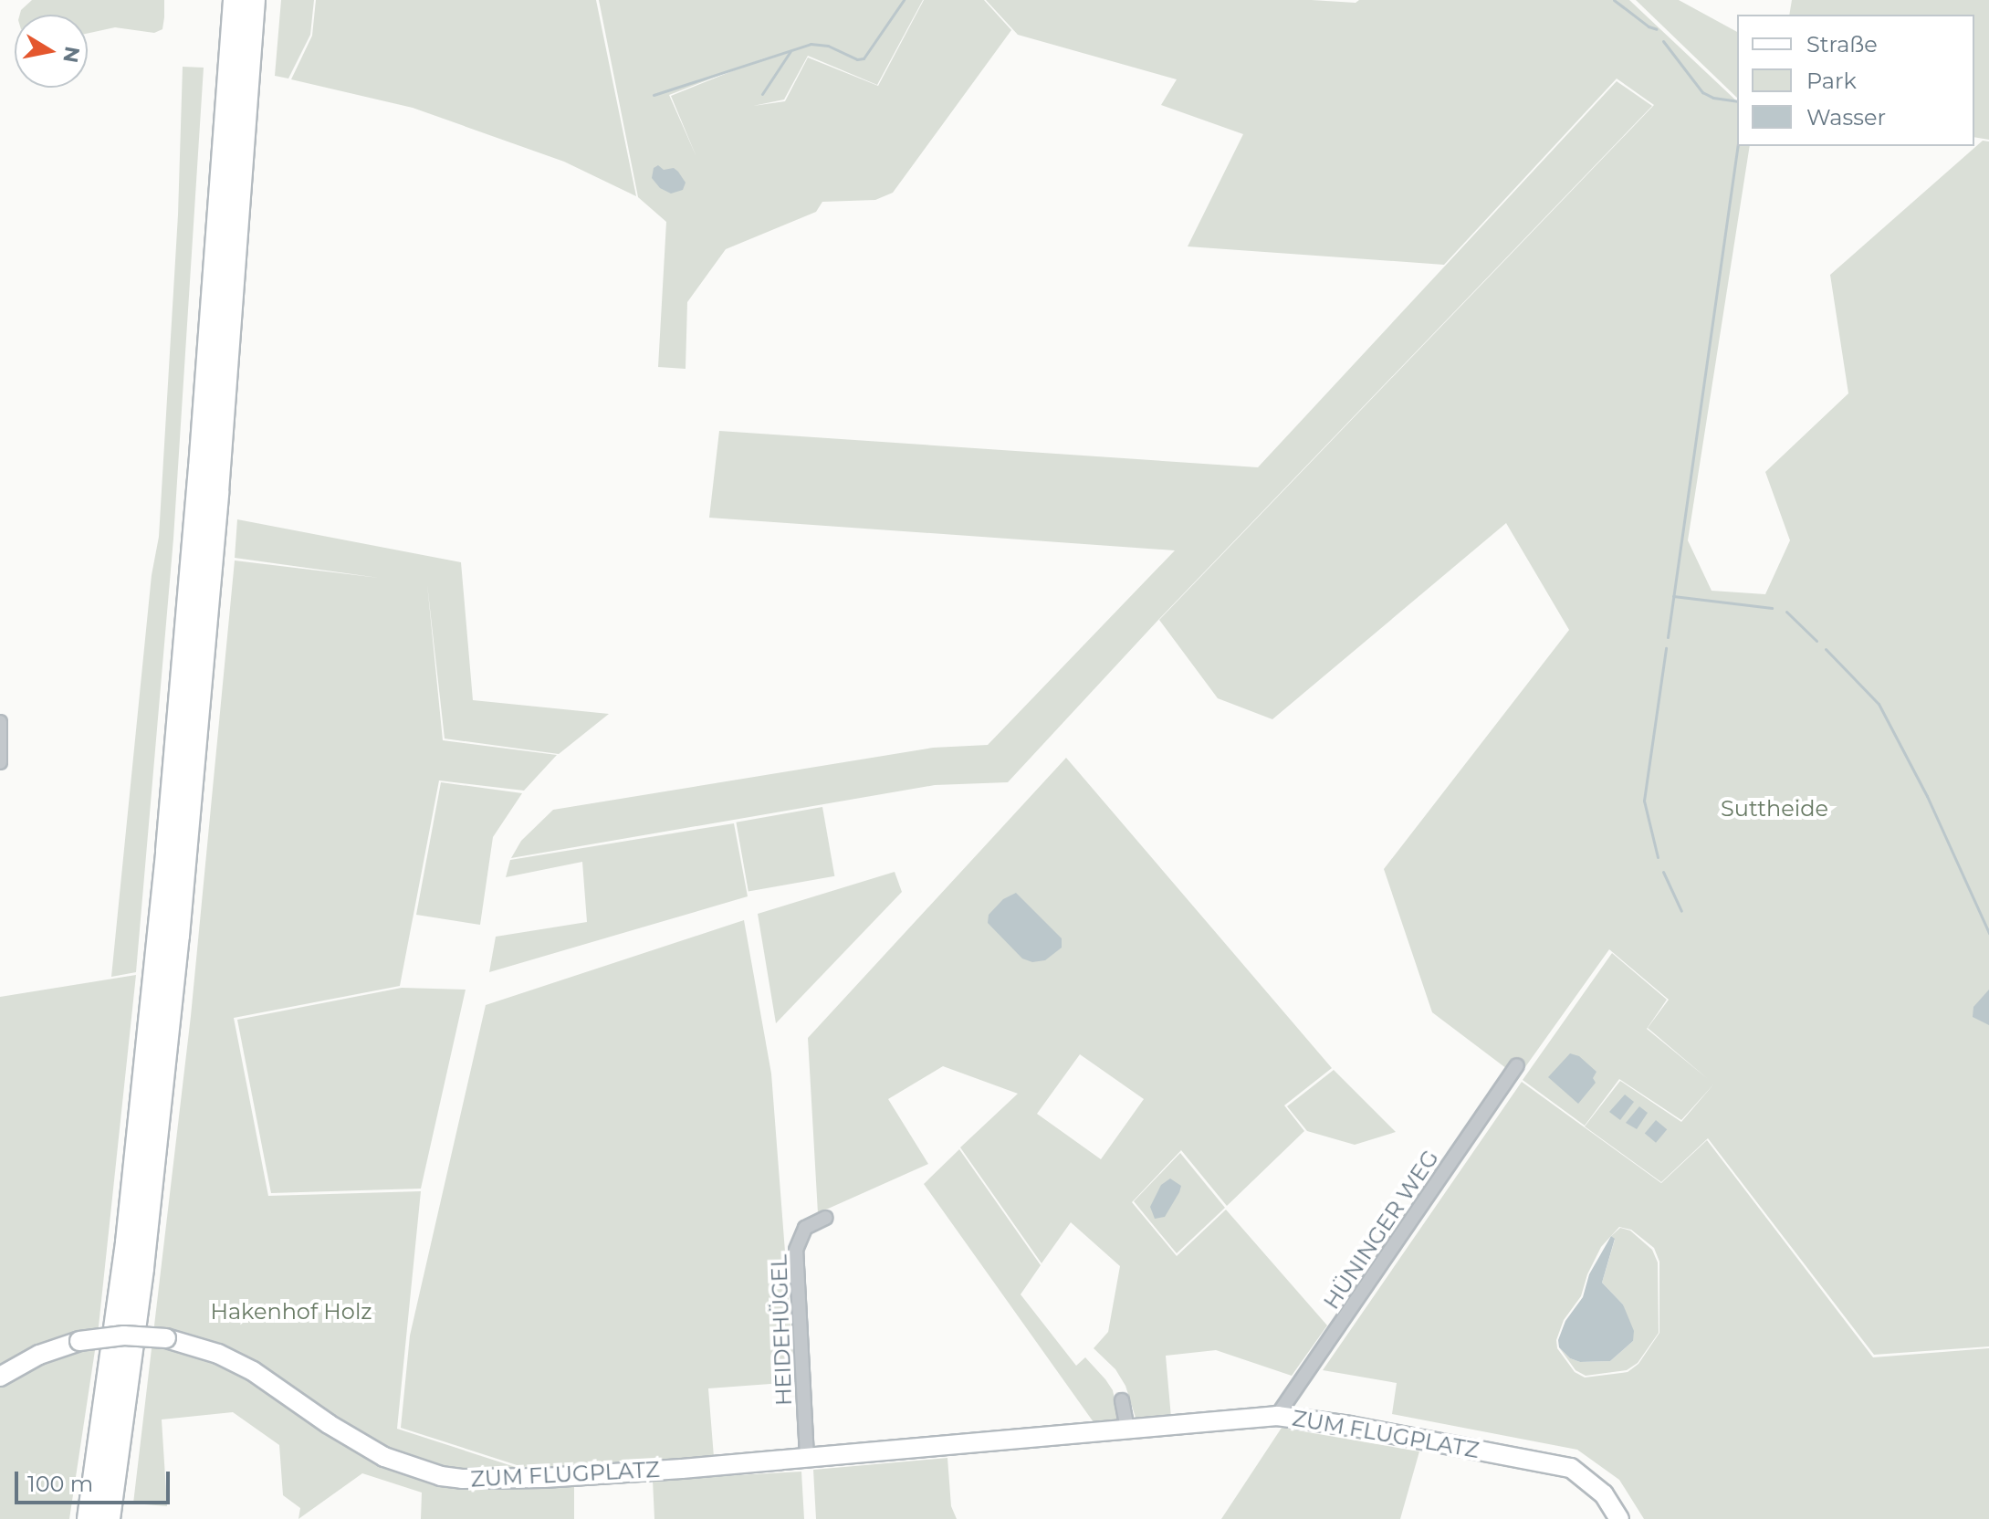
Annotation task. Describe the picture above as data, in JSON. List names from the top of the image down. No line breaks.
{"streets":{"street":["HÜNINGER WEG","HEIDEHÜGEL","ZUM FLUGPLATZ"]},"crossings":[["HÜNINGER WEG","ZUM FLUGPLATZ"],["HEIDEHÜGEL","ZUM FLUGPLATZ"]],"parks":["Suttheide","Hakenhof Holz"],"legend":["Straße","Park","Wasser"],"scale_bar":"100 m","north":"right"}
